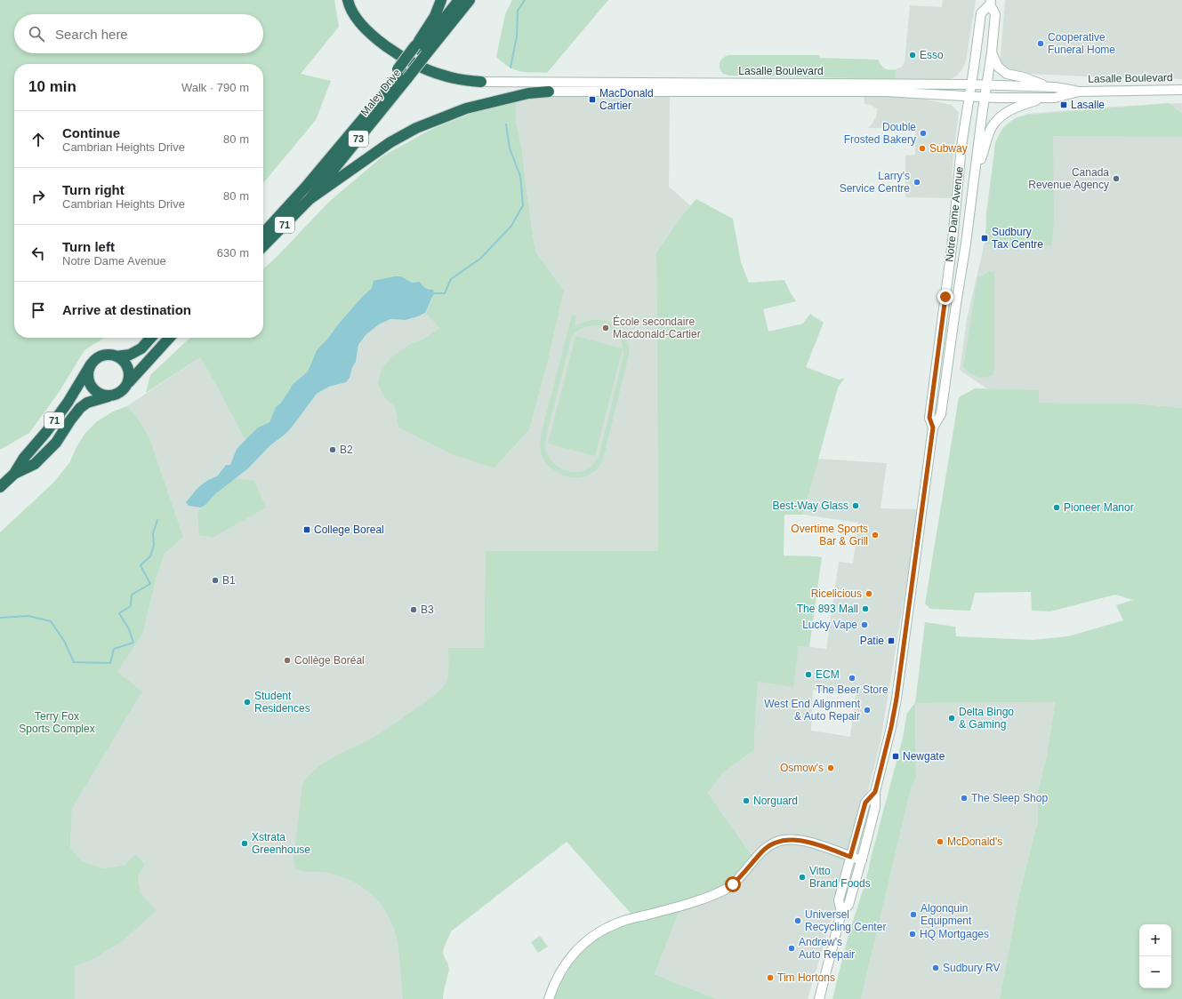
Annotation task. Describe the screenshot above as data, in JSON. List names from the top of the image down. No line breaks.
{"streets":{"highway":["Maley Drive","73","71"],"main road":["Lasalle Boulevard","Notre Dame Avenue"]},"crossings":[["Lasalle Boulevard","Notre Dame Avenue"],["Maley Drive","71"]],"parks":["Terry Fox Sports Complex"],"places":{"other":["Cooperative Funeral Home","Esso","Double Frosted Bakery","Subway","Canada Revenue Agency","Larry's Service Centre","École secondaire Macdonald-Cartier","B2","Best-Way Glass","Pioneer Manor","Overtime Sports Bar & Grill","B1","Ricelicious","The 893 Mall","B3","Lucky Vape","Collège Boréal","ECM","The Beer Store","Student Residences","West End Alignment & Auto Repair","Delta Bingo & Gaming","Osmow's","The Sleep Shop","Norguard","McDonald's","Xstrata Greenhouse","Vitto Brand Foods","Algonquin Equipment","Universel Recycling Center","HQ Mortgages","Andrew's Auto Repair","Sudbury RV","Tim Hortons"],"transit":["MacDonald Cartier","Lasalle","Sudbury Tax Centre","College Boreal","Patie","Newgate"]},"page":{"search":"Search here","heading":["10 min","Walk · 790 m"],"list":[["Continue","Cambrian Heights Drive","80 m"],["Turn right","Cambrian Heights Drive","80 m"],["Turn left","Notre Dame Avenue","630 m"],"Arrive at destination"],"map_buttons":["+","−"]}}
